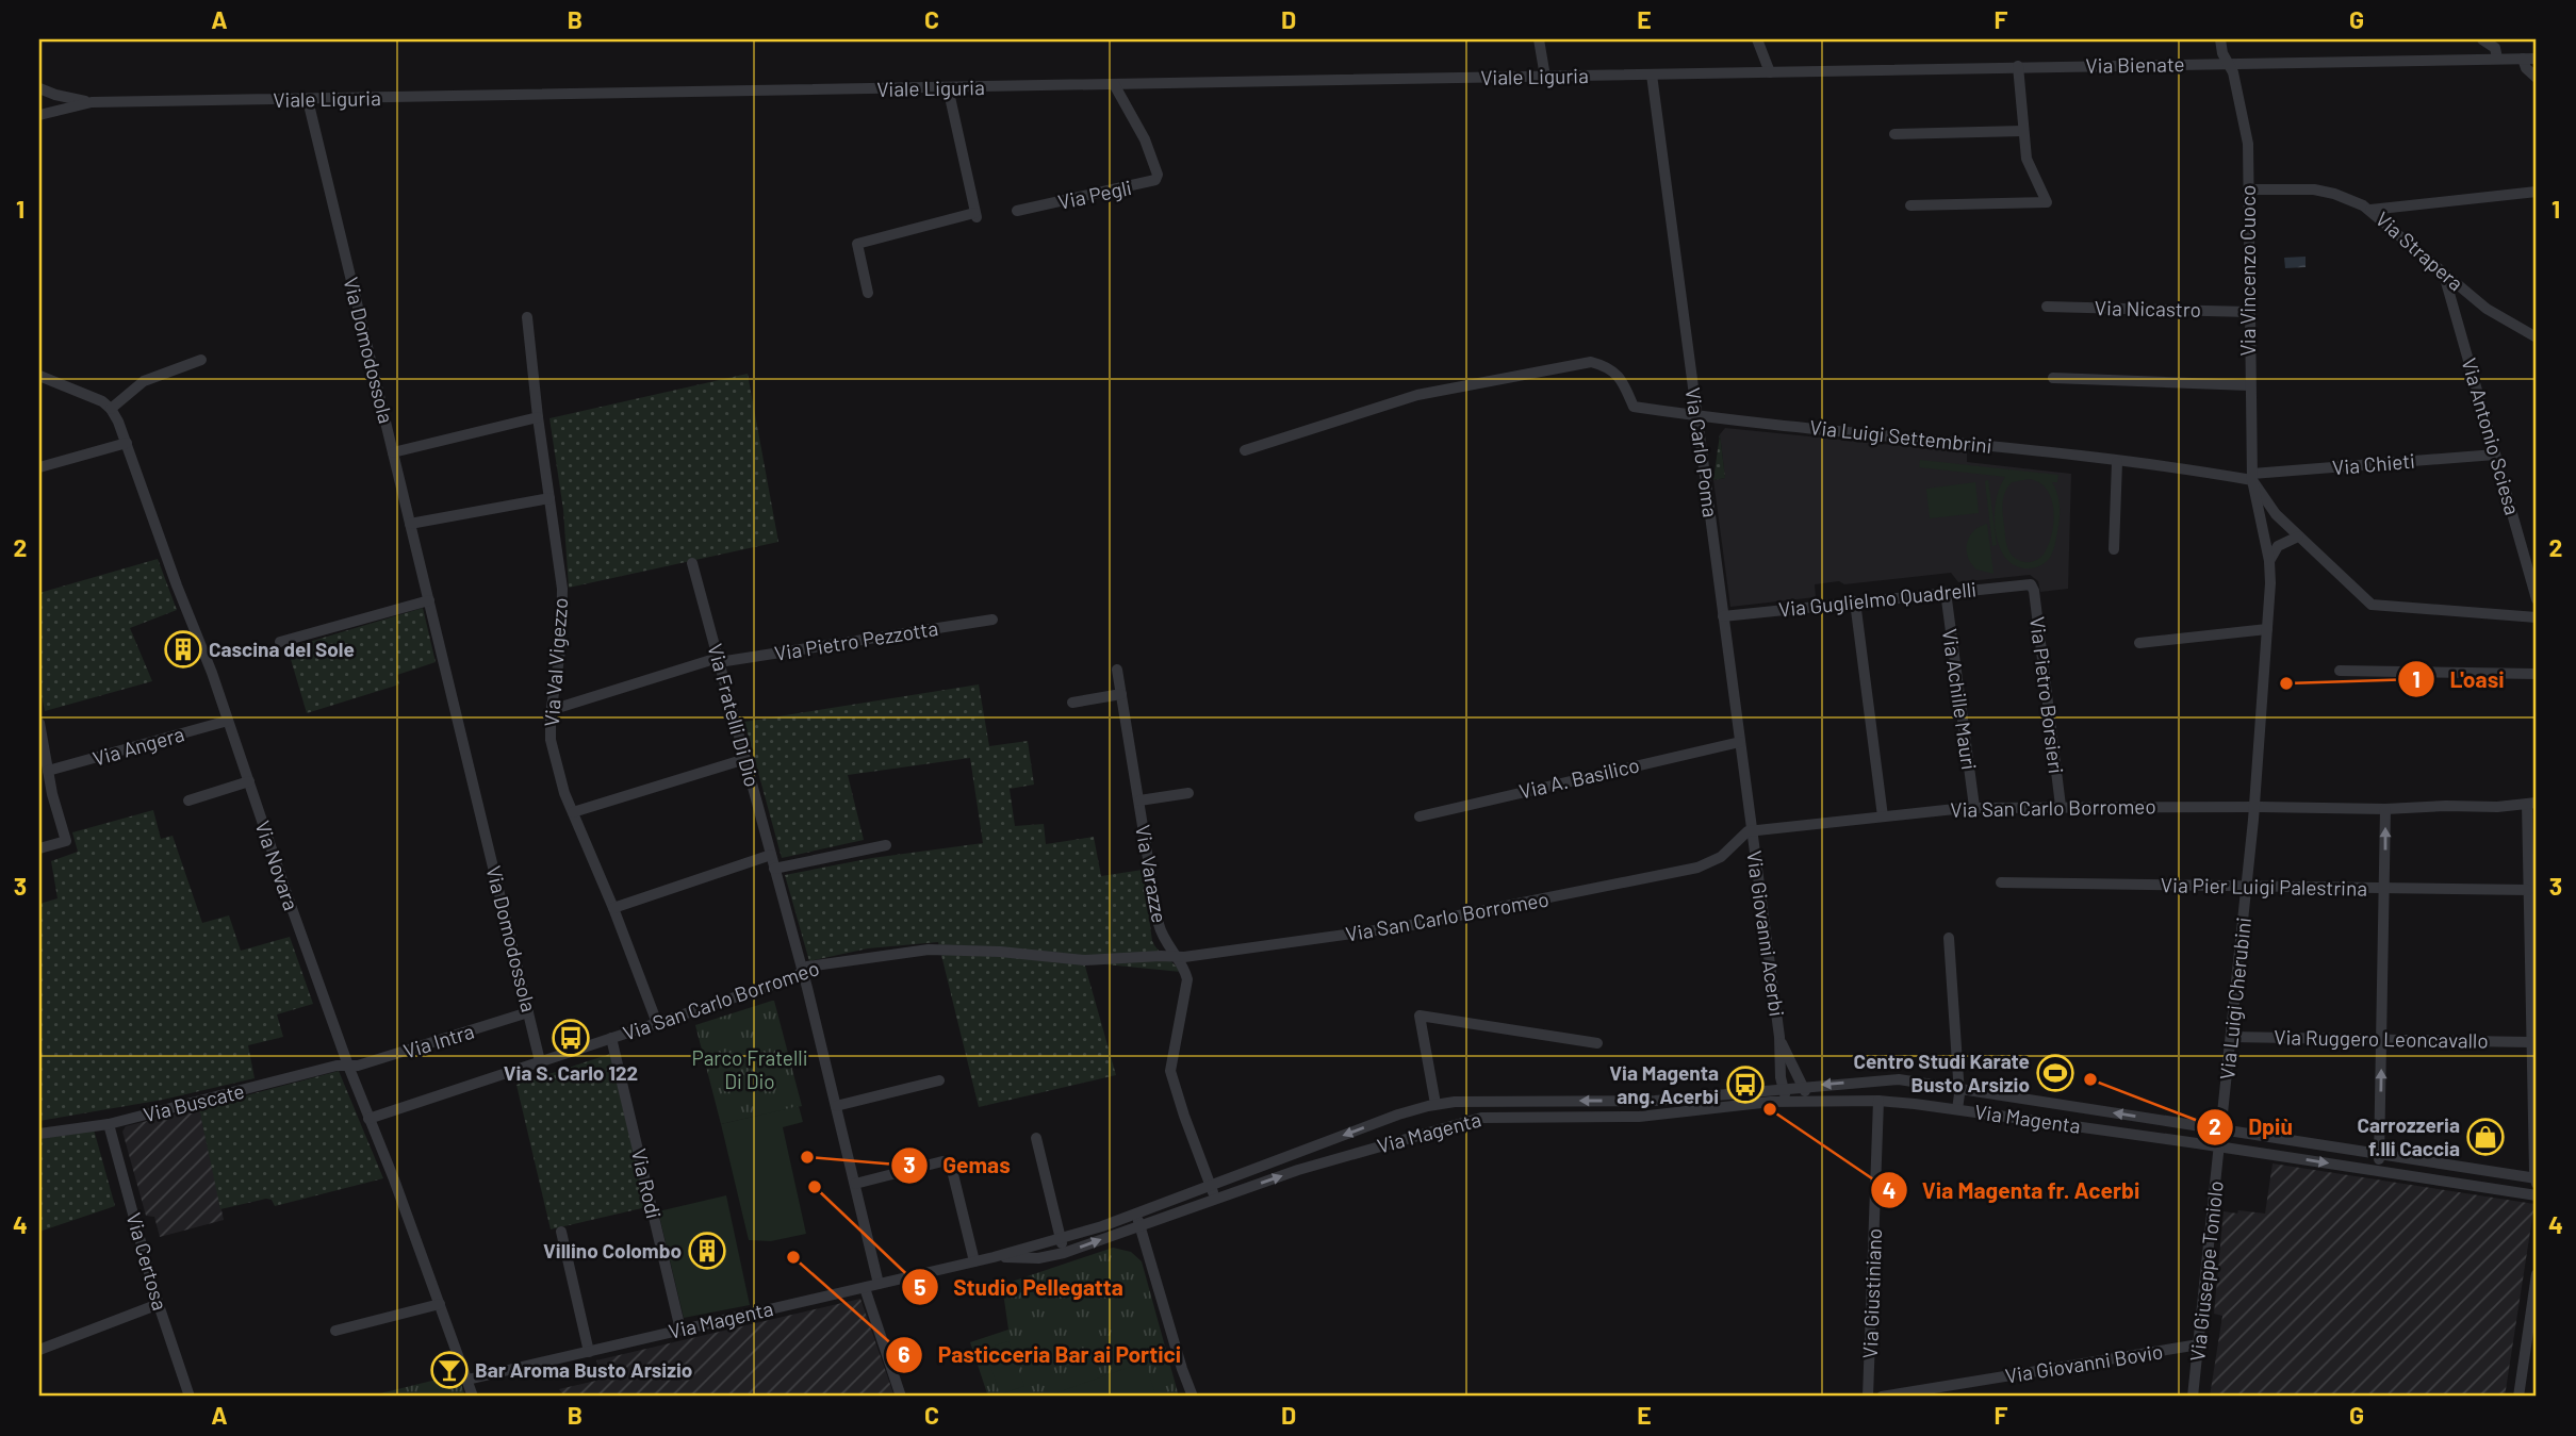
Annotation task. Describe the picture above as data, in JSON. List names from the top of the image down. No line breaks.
{"streets":{"street":["Via Bienate","Viale Liguria","Via Pegli","Via Strapera","Via Vincenzo Cuoco","Via Nicastro","Via Domodossola","Via Luigi Settembrini","Via Antonio Sciesa","Via Carlo Poma","Via Chieti","Via Guglielmo Quadrelli","Via Pietro Pezzotta","Via Val Vigezzo","Via Pietro Borsieri","Via Achille Mauri","Via Fratelli Di Dio","Via Angera","Via A. Basilico","Via San Carlo Borromeo","Via Novara","Via Varazze","Via Pier Luigi Palestrina","Via Giovanni Acerbi","Via Luigi Cherubini","Via Ruggero Leoncavallo","Via Intra","Via Buscate","Via Magenta","Via Rodi","Via Certosa","Via Giuseppe Toniolo","Via Giustiniano","Via Giovanni Bovio"]},"crossings":[["Via Bienate","Viale Liguria"],["Via Bienate","Via Vincenzo Cuoco"],["Viale Liguria","Via Pegli"],["Viale Liguria","Via Domodossola"],["Viale Liguria","Via Carlo Poma"],["Via Strapera","Via Vincenzo Cuoco"],["Via Strapera","Via Antonio Sciesa"],["Via Vincenzo Cuoco","Via Nicastro"],["Via Vincenzo Cuoco","Via Luigi Settembrini"],["Via Vincenzo Cuoco","Via Chieti"],["Via Vincenzo Cuoco","Via Luigi Cherubini"],["Via Domodossola","Via San Carlo Borromeo"],["Via Domodossola","Via Intra"],["Via Luigi Settembrini","Via Carlo Poma"],["Via Luigi Settembrini","Via Chieti"],["Via Antonio Sciesa","Via Chieti"],["Via Carlo Poma","Via Guglielmo Quadrelli"],["Via Carlo Poma","Via A. Basilico"],["Via Carlo Poma","Via San Carlo Borromeo"],["Via Carlo Poma","Via Giovanni Acerbi"],["Via Guglielmo Quadrelli","Via Pietro Borsieri"],["Via Guglielmo Quadrelli","Via Achille Mauri"],["Via Pietro Pezzotta","Via Val Vigezzo"],["Via Pietro Pezzotta","Via Fratelli Di Dio"],["Via Val Vigezzo","Via San Carlo Borromeo"],["Via Pietro Borsieri","Via San Carlo Borromeo"],["Via Achille Mauri","Via San Carlo Borromeo"],["Via Fratelli Di Dio","Via San Carlo Borromeo"],["Via Fratelli Di Dio","Via Magenta"],["Via Angera","Via Novara"],["Via San Carlo Borromeo","Via Novara"],["Via San Carlo Borromeo","Via Varazze"],["Via San Carlo Borromeo","Via Giovanni Acerbi"],["Via San Carlo Borromeo","Via Luigi Cherubini"],["Via San Carlo Borromeo","Via Rodi"],["Via Novara","Via Intra"],["Via Novara","Via Buscate"],["Via Novara","Via Magenta"],["Via Varazze","Via Magenta"],["Via Pier Luigi Palestrina","Via Luigi Cherubini"],["Via Luigi Cherubini","Via Ruggero Leoncavallo"],["Via Luigi Cherubini","Via Magenta"],["Via Luigi Cherubini","Via Giuseppe Toniolo"],["Via Intra","Via Buscate"],["Via Buscate","Via Certosa"],["Via Magenta","Via Rodi"],["Via Magenta","Via Giuseppe Toniolo"],["Via Magenta","Via Giustiniano"],["Via Giuseppe Toniolo","Via Giovanni Bovio"]],"parks":["Parco Fratelli Di Dio"],"places":{"building":["Cascina del Sole","Villino Colombo"],"other":["L'oasi","Dpiù","Via Magenta fr. Acerbi","Gemas","Studio Pellegatta","Pasticceria Bar ai Portici"],"bus stop":["Via S. Carlo 122","Via Magenta ang. Acerbi"],"sports":["Centro Studi Karate Busto Arsizio"],"shop":["Carrozzeria f.lli Caccia"],"bar":["Bar Aroma Busto Arsizio"]},"grid":{"columns":["A","B","C","D","E","F","G"],"rows":["1","2","3","4"]}}
